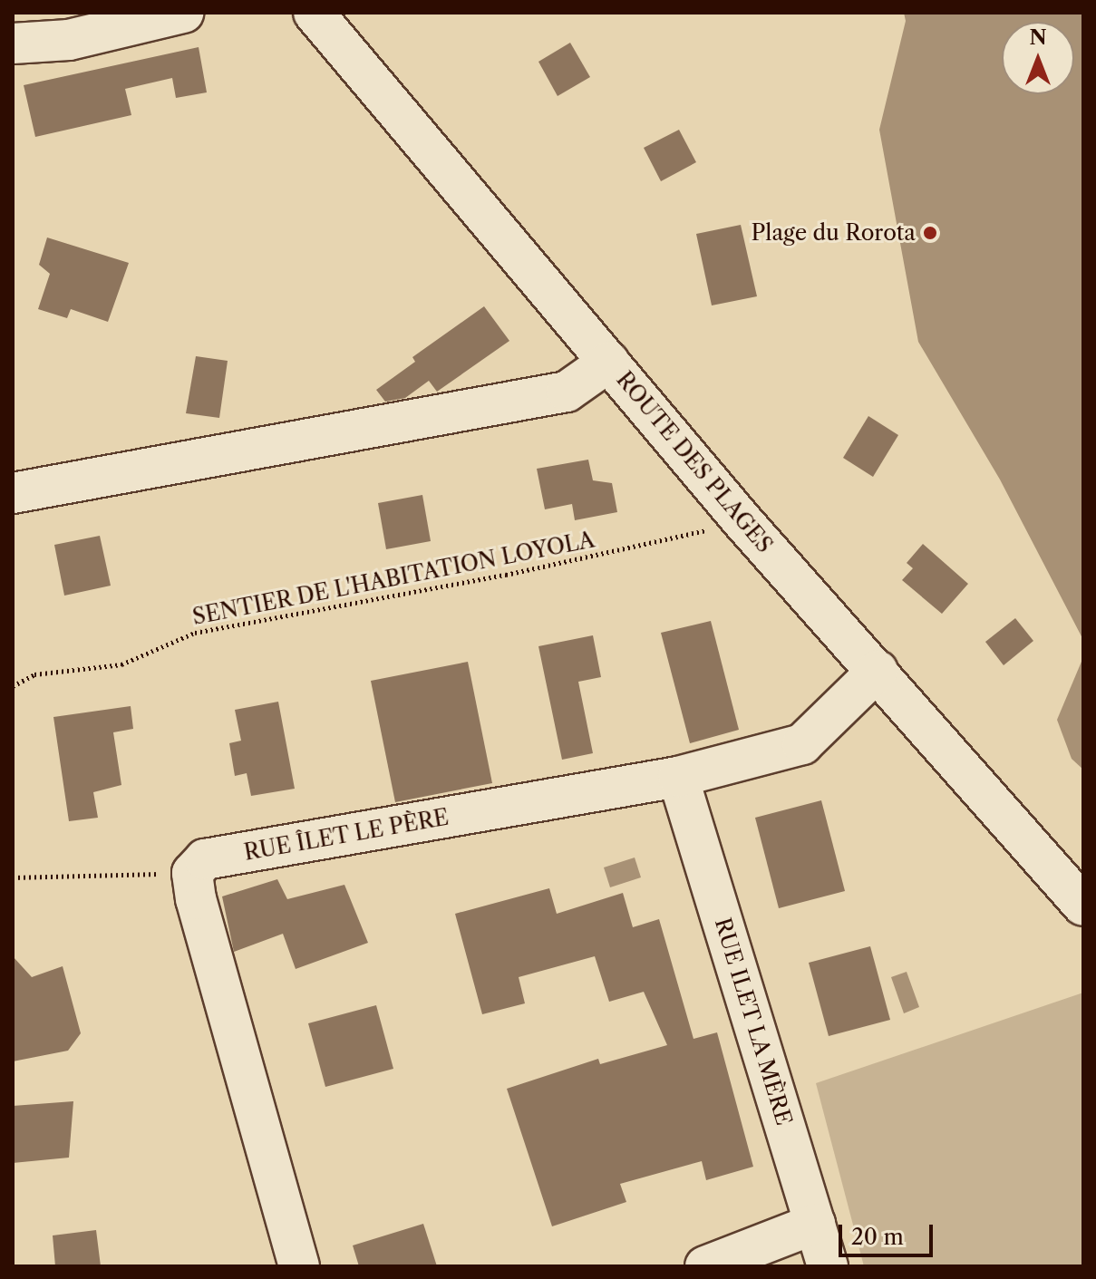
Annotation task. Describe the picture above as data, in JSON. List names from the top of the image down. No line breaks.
{"streets":{"street":["ROUTE DES PLAGES","RUE ÎLET LE PÈRE","RUE ILET LA MÈRE"],"path":["SENTIER DE L'HABITATION LOYOLA"]},"crossings":[["ROUTE DES PLAGES","SENTIER DE L'HABITATION LOYOLA"],["ROUTE DES PLAGES","RUE ÎLET LE PÈRE"],["RUE ÎLET LE PÈRE","RUE ILET LA MÈRE"]],"places":["Plage du Rorota"],"scale_bar":"20 m","north":"top"}
